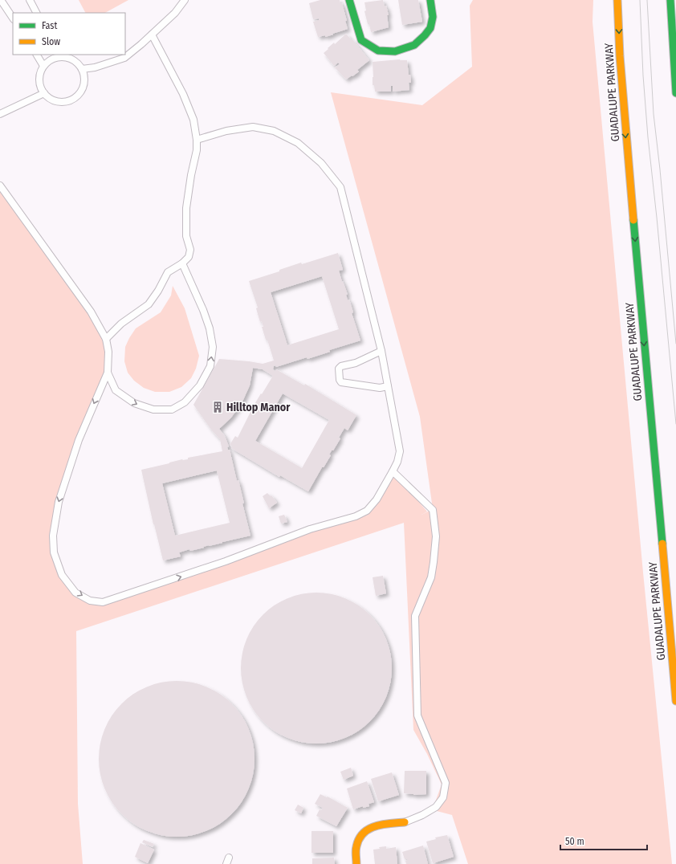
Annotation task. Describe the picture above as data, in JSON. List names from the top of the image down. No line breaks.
{"streets":{"main road":["GUADALUPE PARKWAY"]},"one_way":["GUADALUPE PARKWAY"],"places":{"building":["Hilltop Manor"]},"legend":["Fast","Slow"],"scale_bar":"50 m"}
